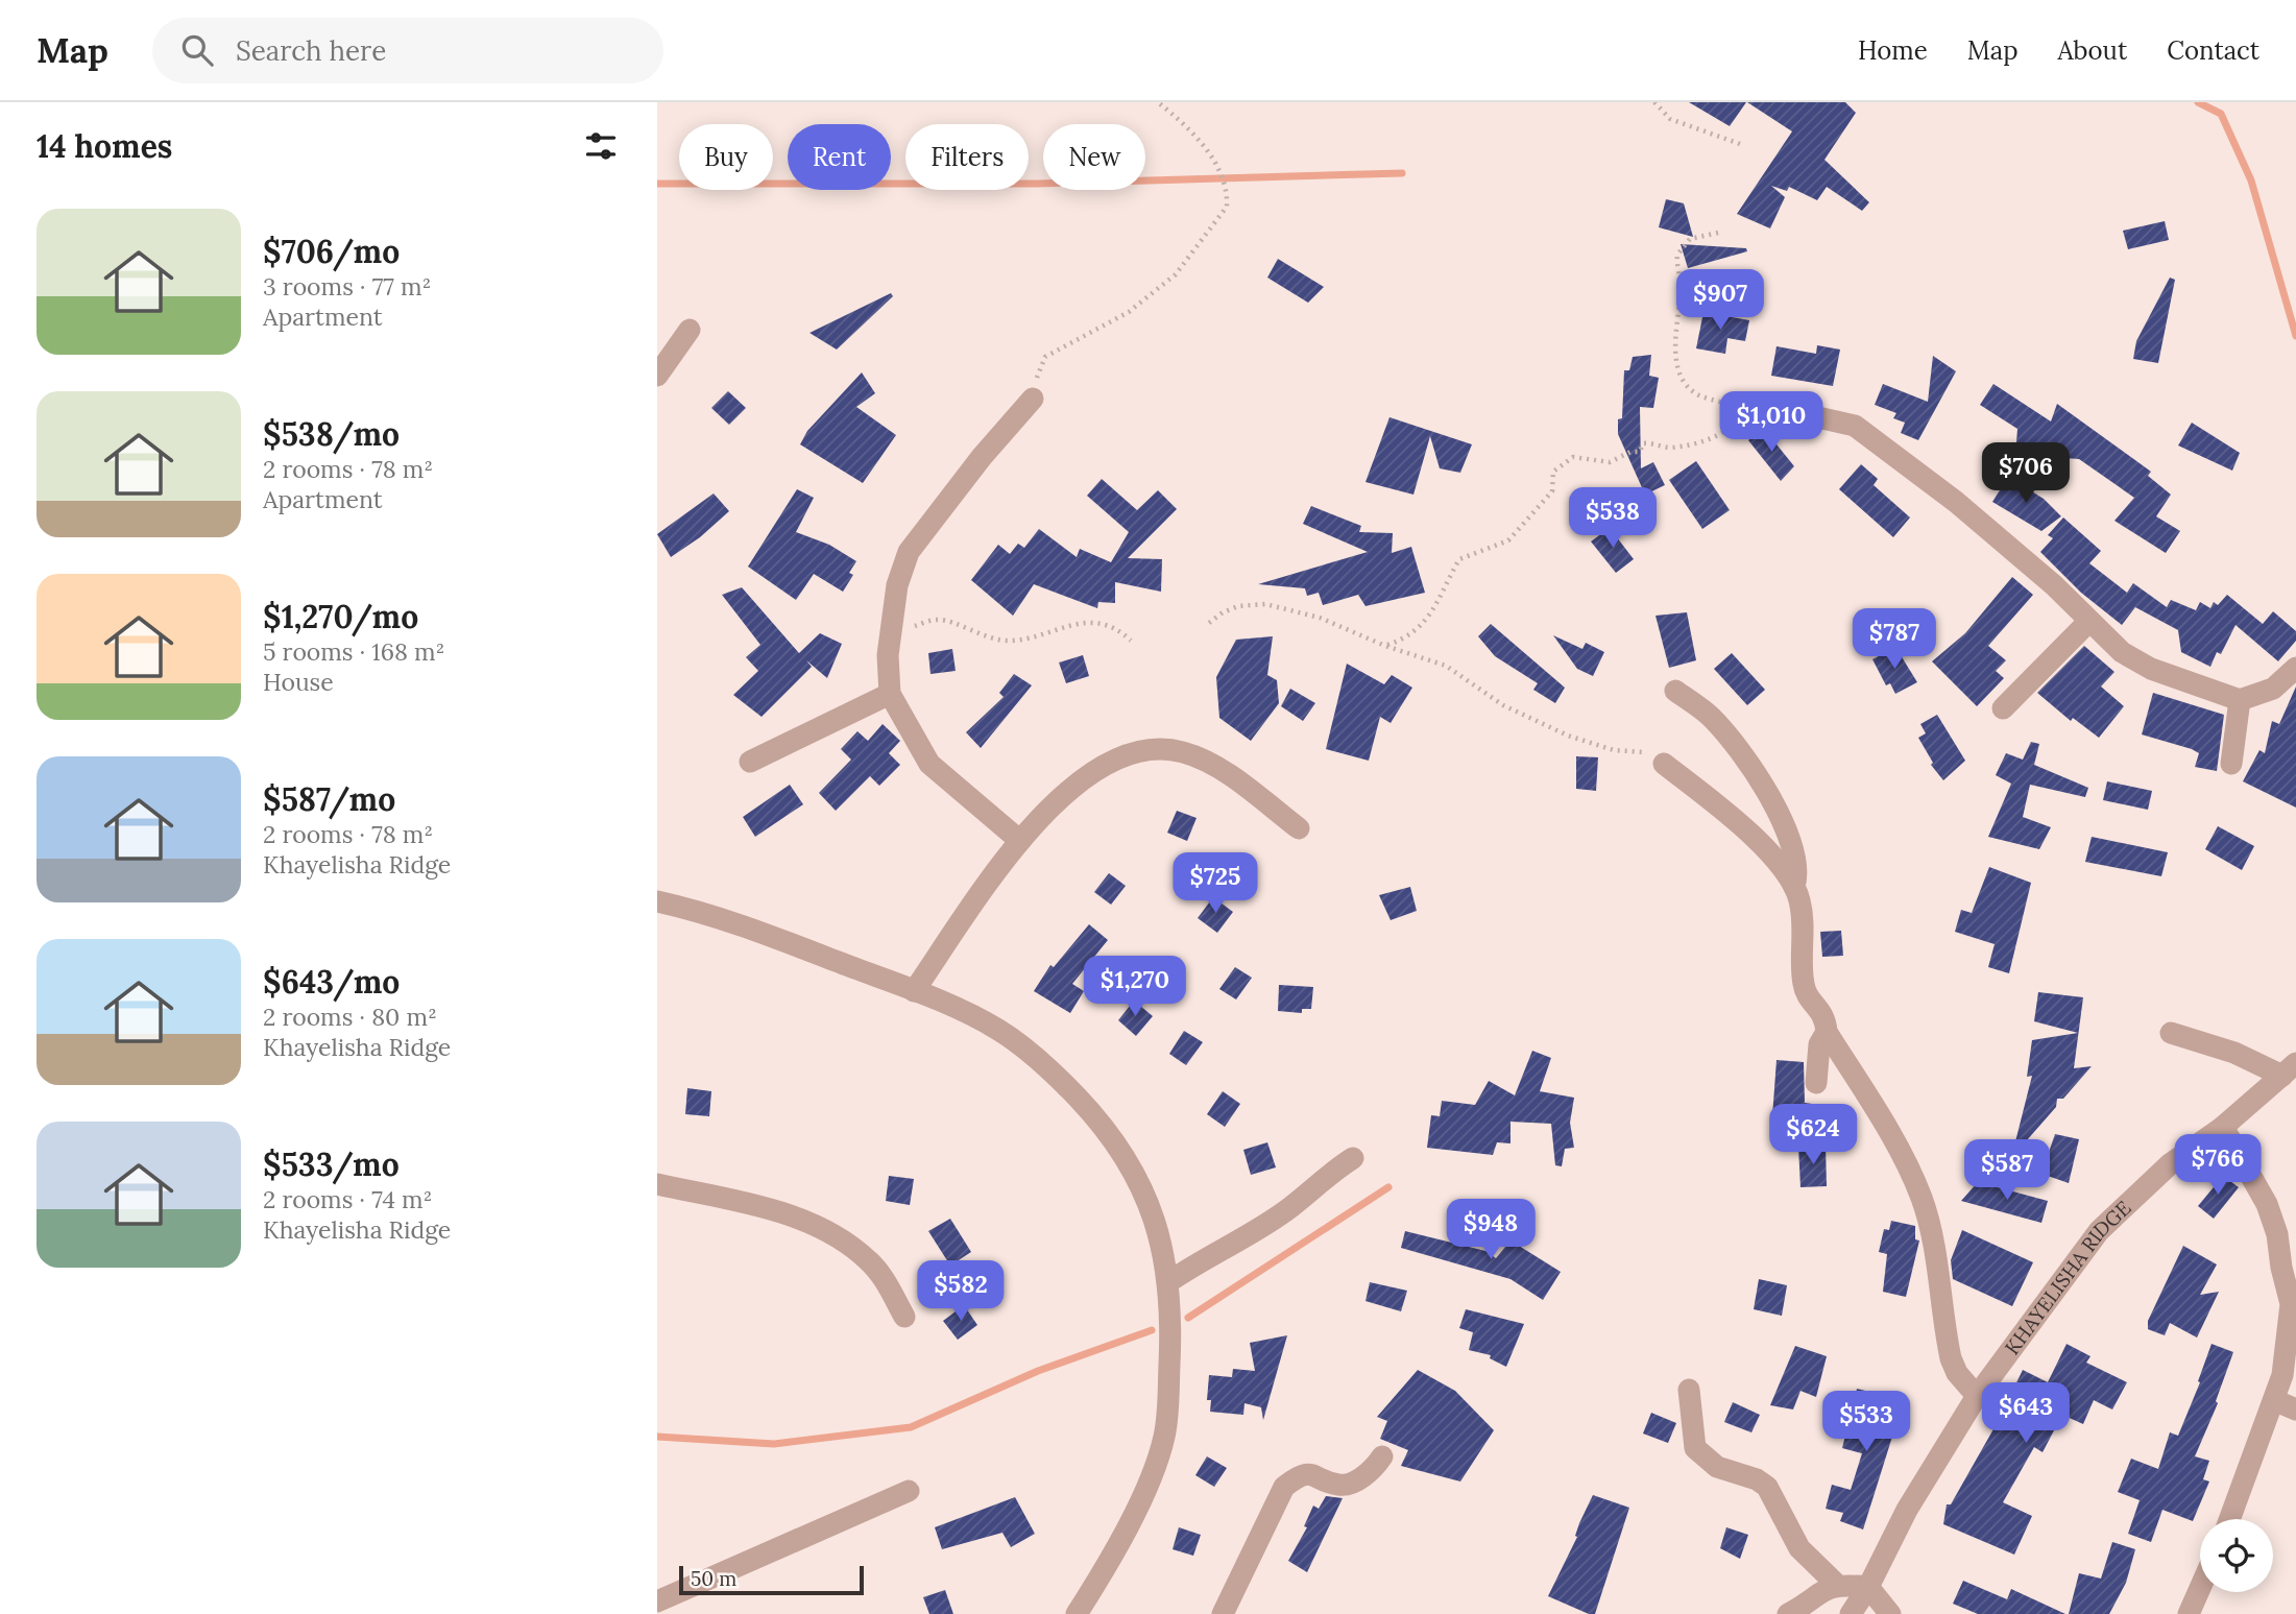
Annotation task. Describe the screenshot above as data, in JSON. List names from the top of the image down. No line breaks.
{"streets":{"street":["KHAYELISHA RIDGE"]},"scale_bar":"50 m","page":{"header":"Map","search":"Search here","nav":["Home","Map","About","Contact"],"heading":"14 homes","chip":["Buy","Rent","Filters","New"],"list":[{"name":"$706/mo","note":"3 rooms · 77 m² · Apartment"},{"name":"$538/mo","note":"2 rooms · 78 m² · Apartment"},{"name":"$1,270/mo","note":"5 rooms · 168 m² · House"},{"name":"$587/mo","note":"2 rooms · 78 m² · Khayelisha Ridge"},{"name":"$643/mo","note":"2 rooms · 80 m² · Khayelisha Ridge"},{"name":"$533/mo","note":"2 rooms · 74 m² · Khayelisha Ridge"}],"price":["$907","$1,010","$706","$538","$787","$725","$1,270","$624","$766","$587","$948","$582","$643","$533"],"scale":"50 m"}}
